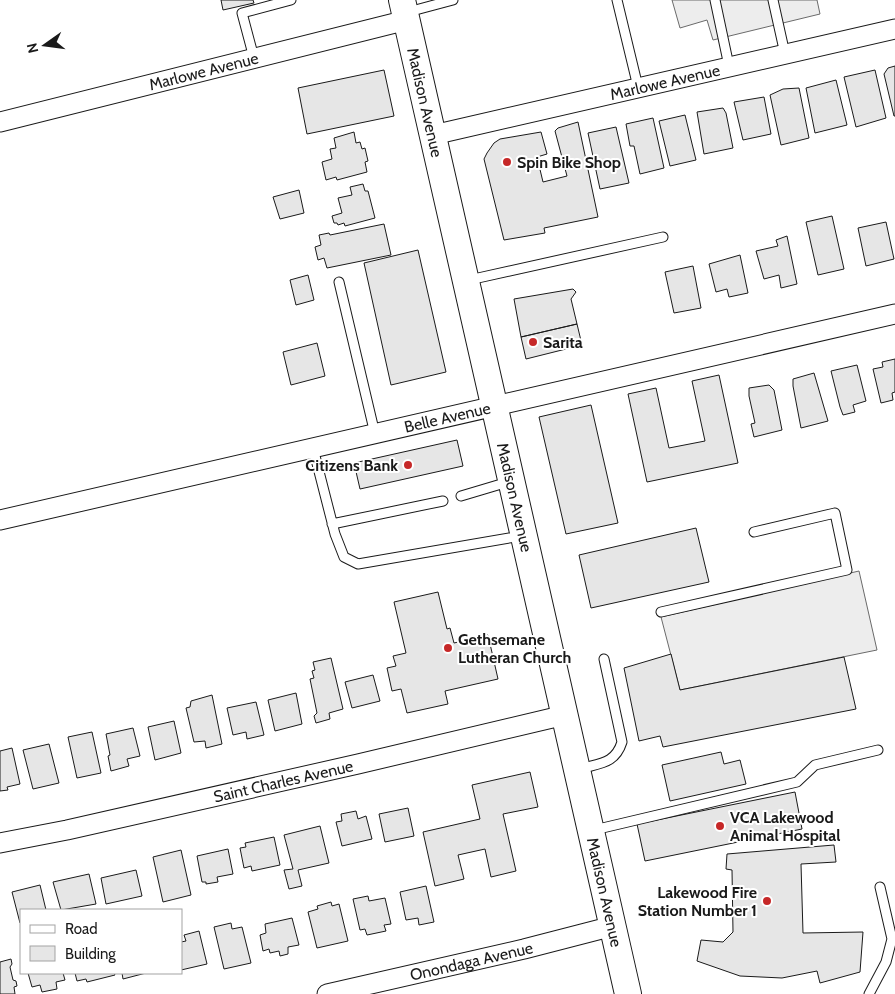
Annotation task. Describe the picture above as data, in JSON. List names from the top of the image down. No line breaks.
{"streets":{"main road":["Madison Avenue"],"street":["Marlowe Avenue","Belle Avenue","Saint Charles Avenue","Onondaga Avenue"]},"crossings":[["Marlowe Avenue","Madison Avenue"],["Madison Avenue","Belle Avenue"],["Madison Avenue","Saint Charles Avenue"],["Madison Avenue","Onondaga Avenue"]],"places":["Spin Bike Shop","Sarita","Citizens Bank","Gethsemane Lutheran Church","VCA Lakewood Animal Hospital","Lakewood Fire Station Number 1"],"legend":["Road","Building"],"north":"left"}
